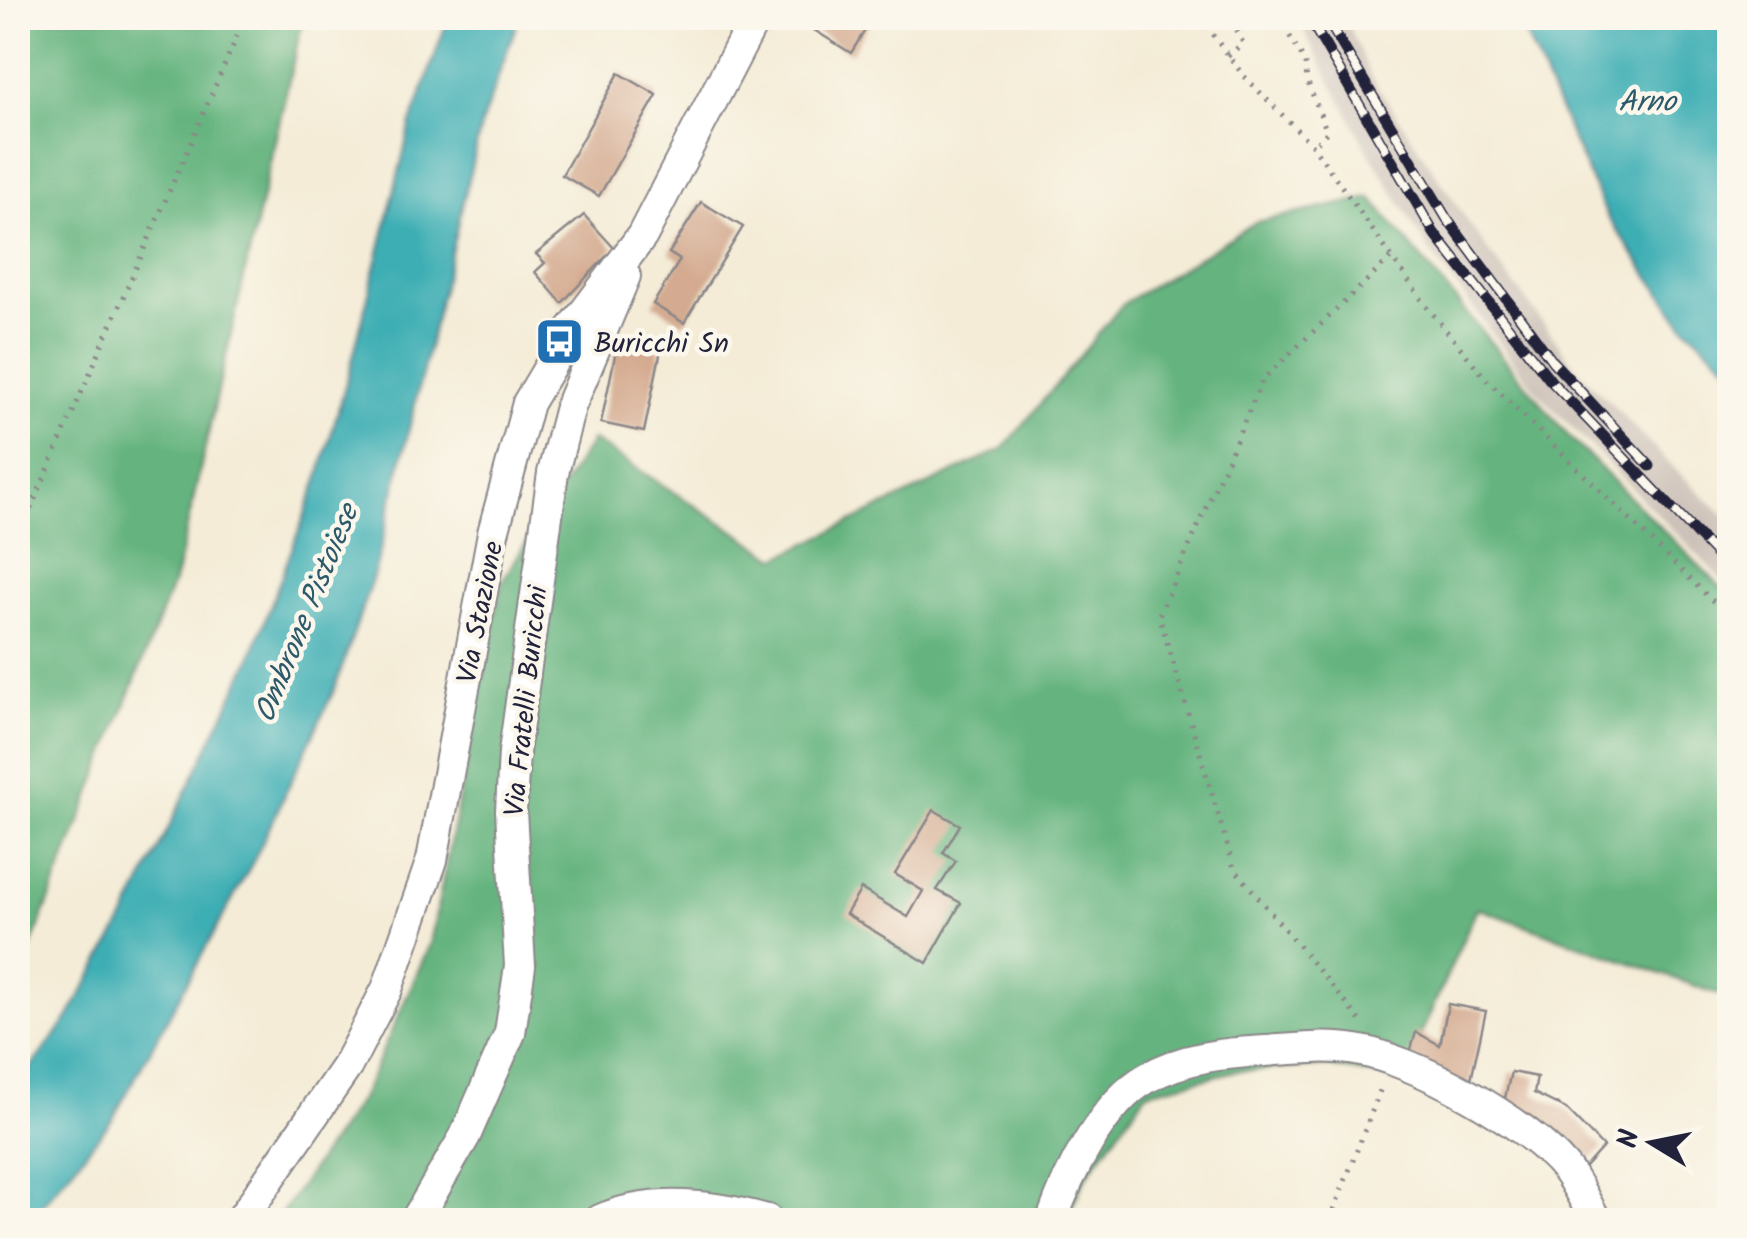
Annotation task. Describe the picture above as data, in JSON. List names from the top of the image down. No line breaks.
{"streets":{"street":["Via Stazione","Via Fratelli Buricchi"]},"crossings":[["Via Stazione","Via Fratelli Buricchi"]],"water":["Arno","Ombrone Pistoiese"],"places":{"bus stop":["Buricchi Sn"]},"north":"left"}
